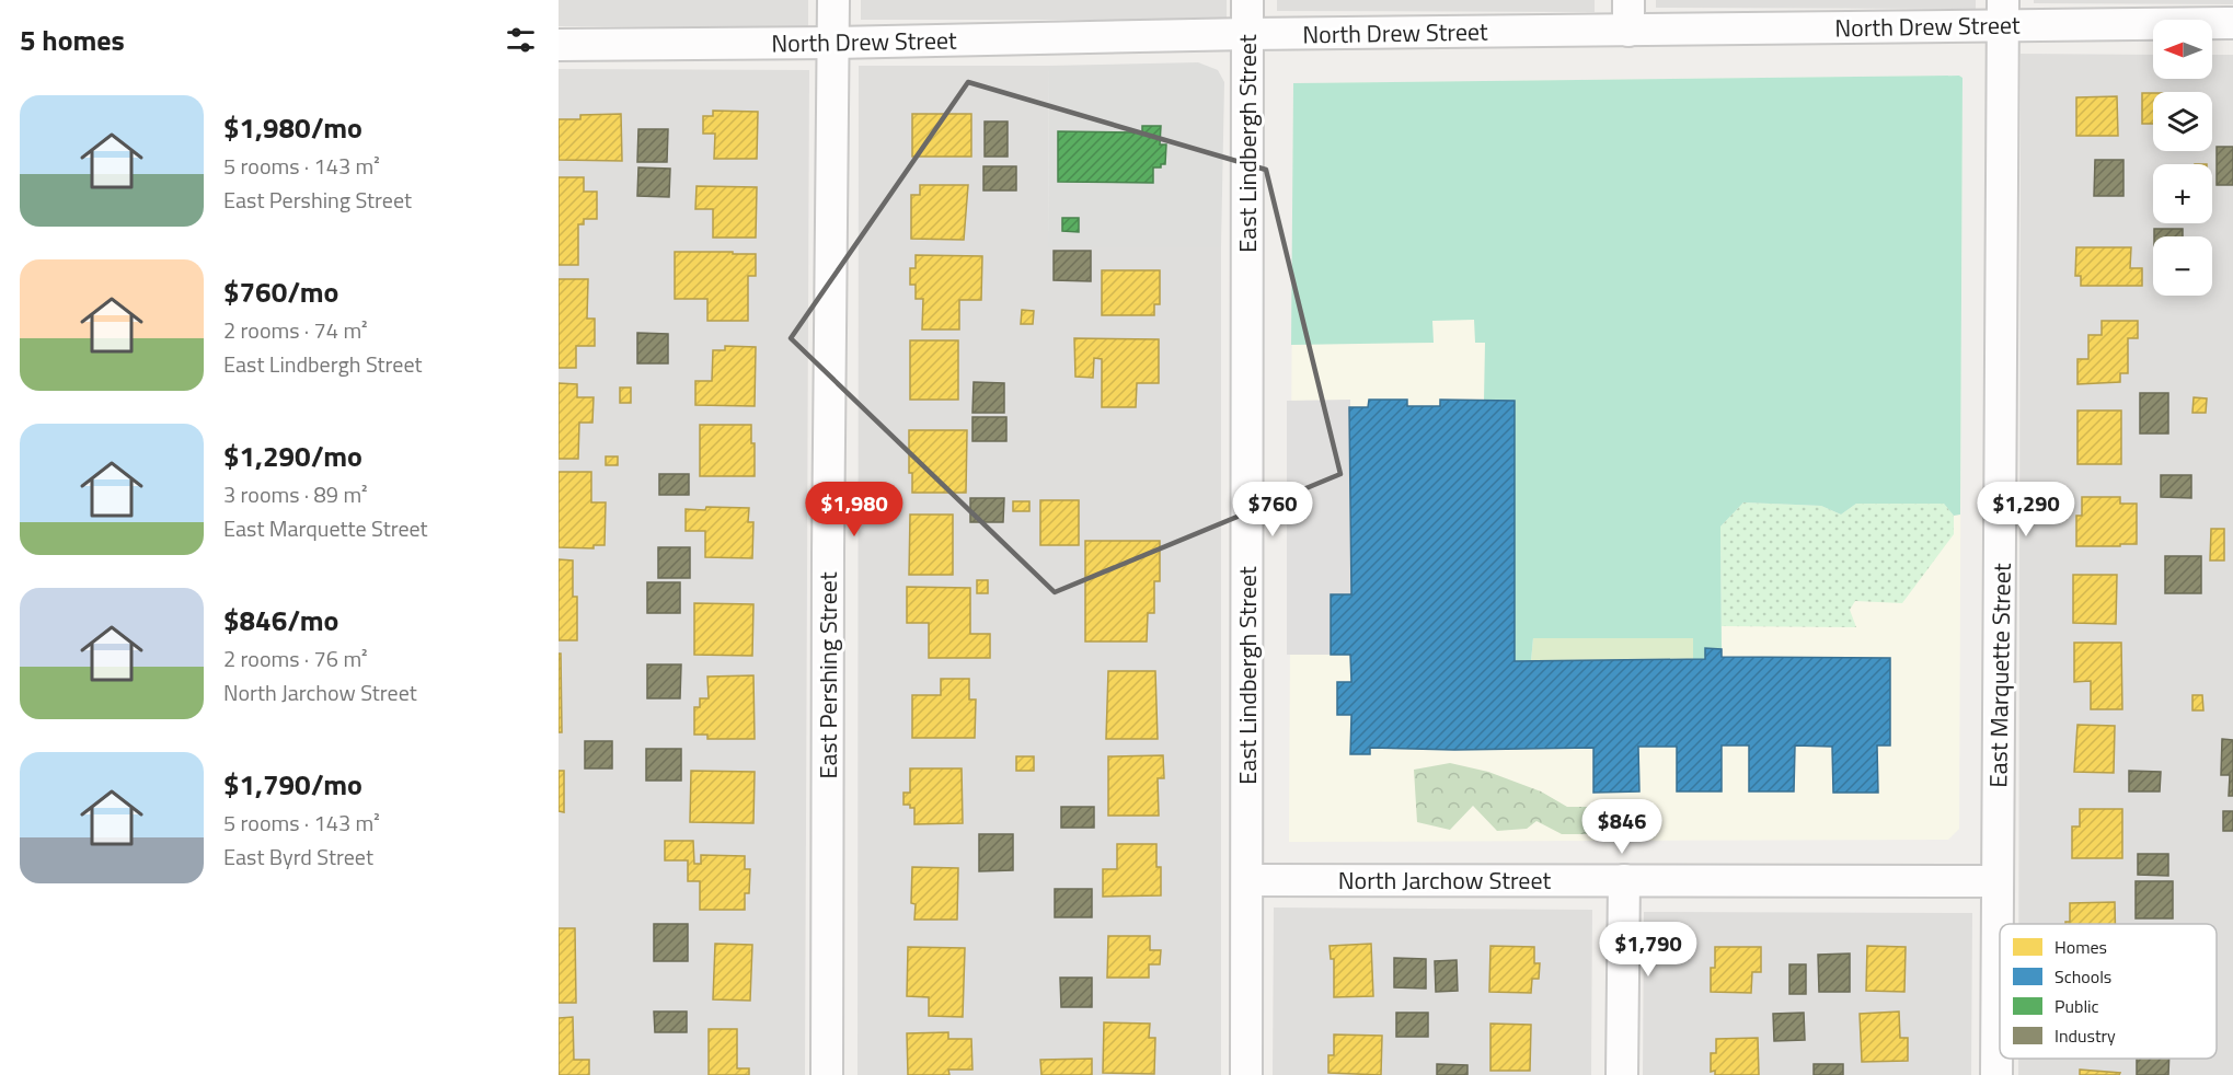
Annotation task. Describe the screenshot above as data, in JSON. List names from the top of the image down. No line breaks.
{"streets":{"street":["North Drew Street","East Lindbergh Street","East Pershing Street","East Marquette Street","North Jarchow Street"]},"crossings":[["North Drew Street","East Lindbergh Street"],["North Drew Street","East Pershing Street"],["North Drew Street","East Marquette Street"],["East Lindbergh Street","North Jarchow Street"],["East Marquette Street","North Jarchow Street"]],"legend":["Homes","Schools","Public","Industry"],"north":"left","page":{"heading":"5 homes","map_buttons":["+","−"],"list":[{"name":"$1,980/mo","note":"5 rooms · 143 m² · East Pershing Street"},{"name":"$760/mo","note":"2 rooms · 74 m² · East Lindbergh Street"},{"name":"$1,290/mo","note":"3 rooms · 89 m² · East Marquette Street"},{"name":"$846/mo","note":"2 rooms · 76 m² · North Jarchow Street"},{"name":"$1,790/mo","note":"5 rooms · 143 m² · East Byrd Street"}],"price":["$1,980","$760","$1,290","$846","$1,790"]}}
